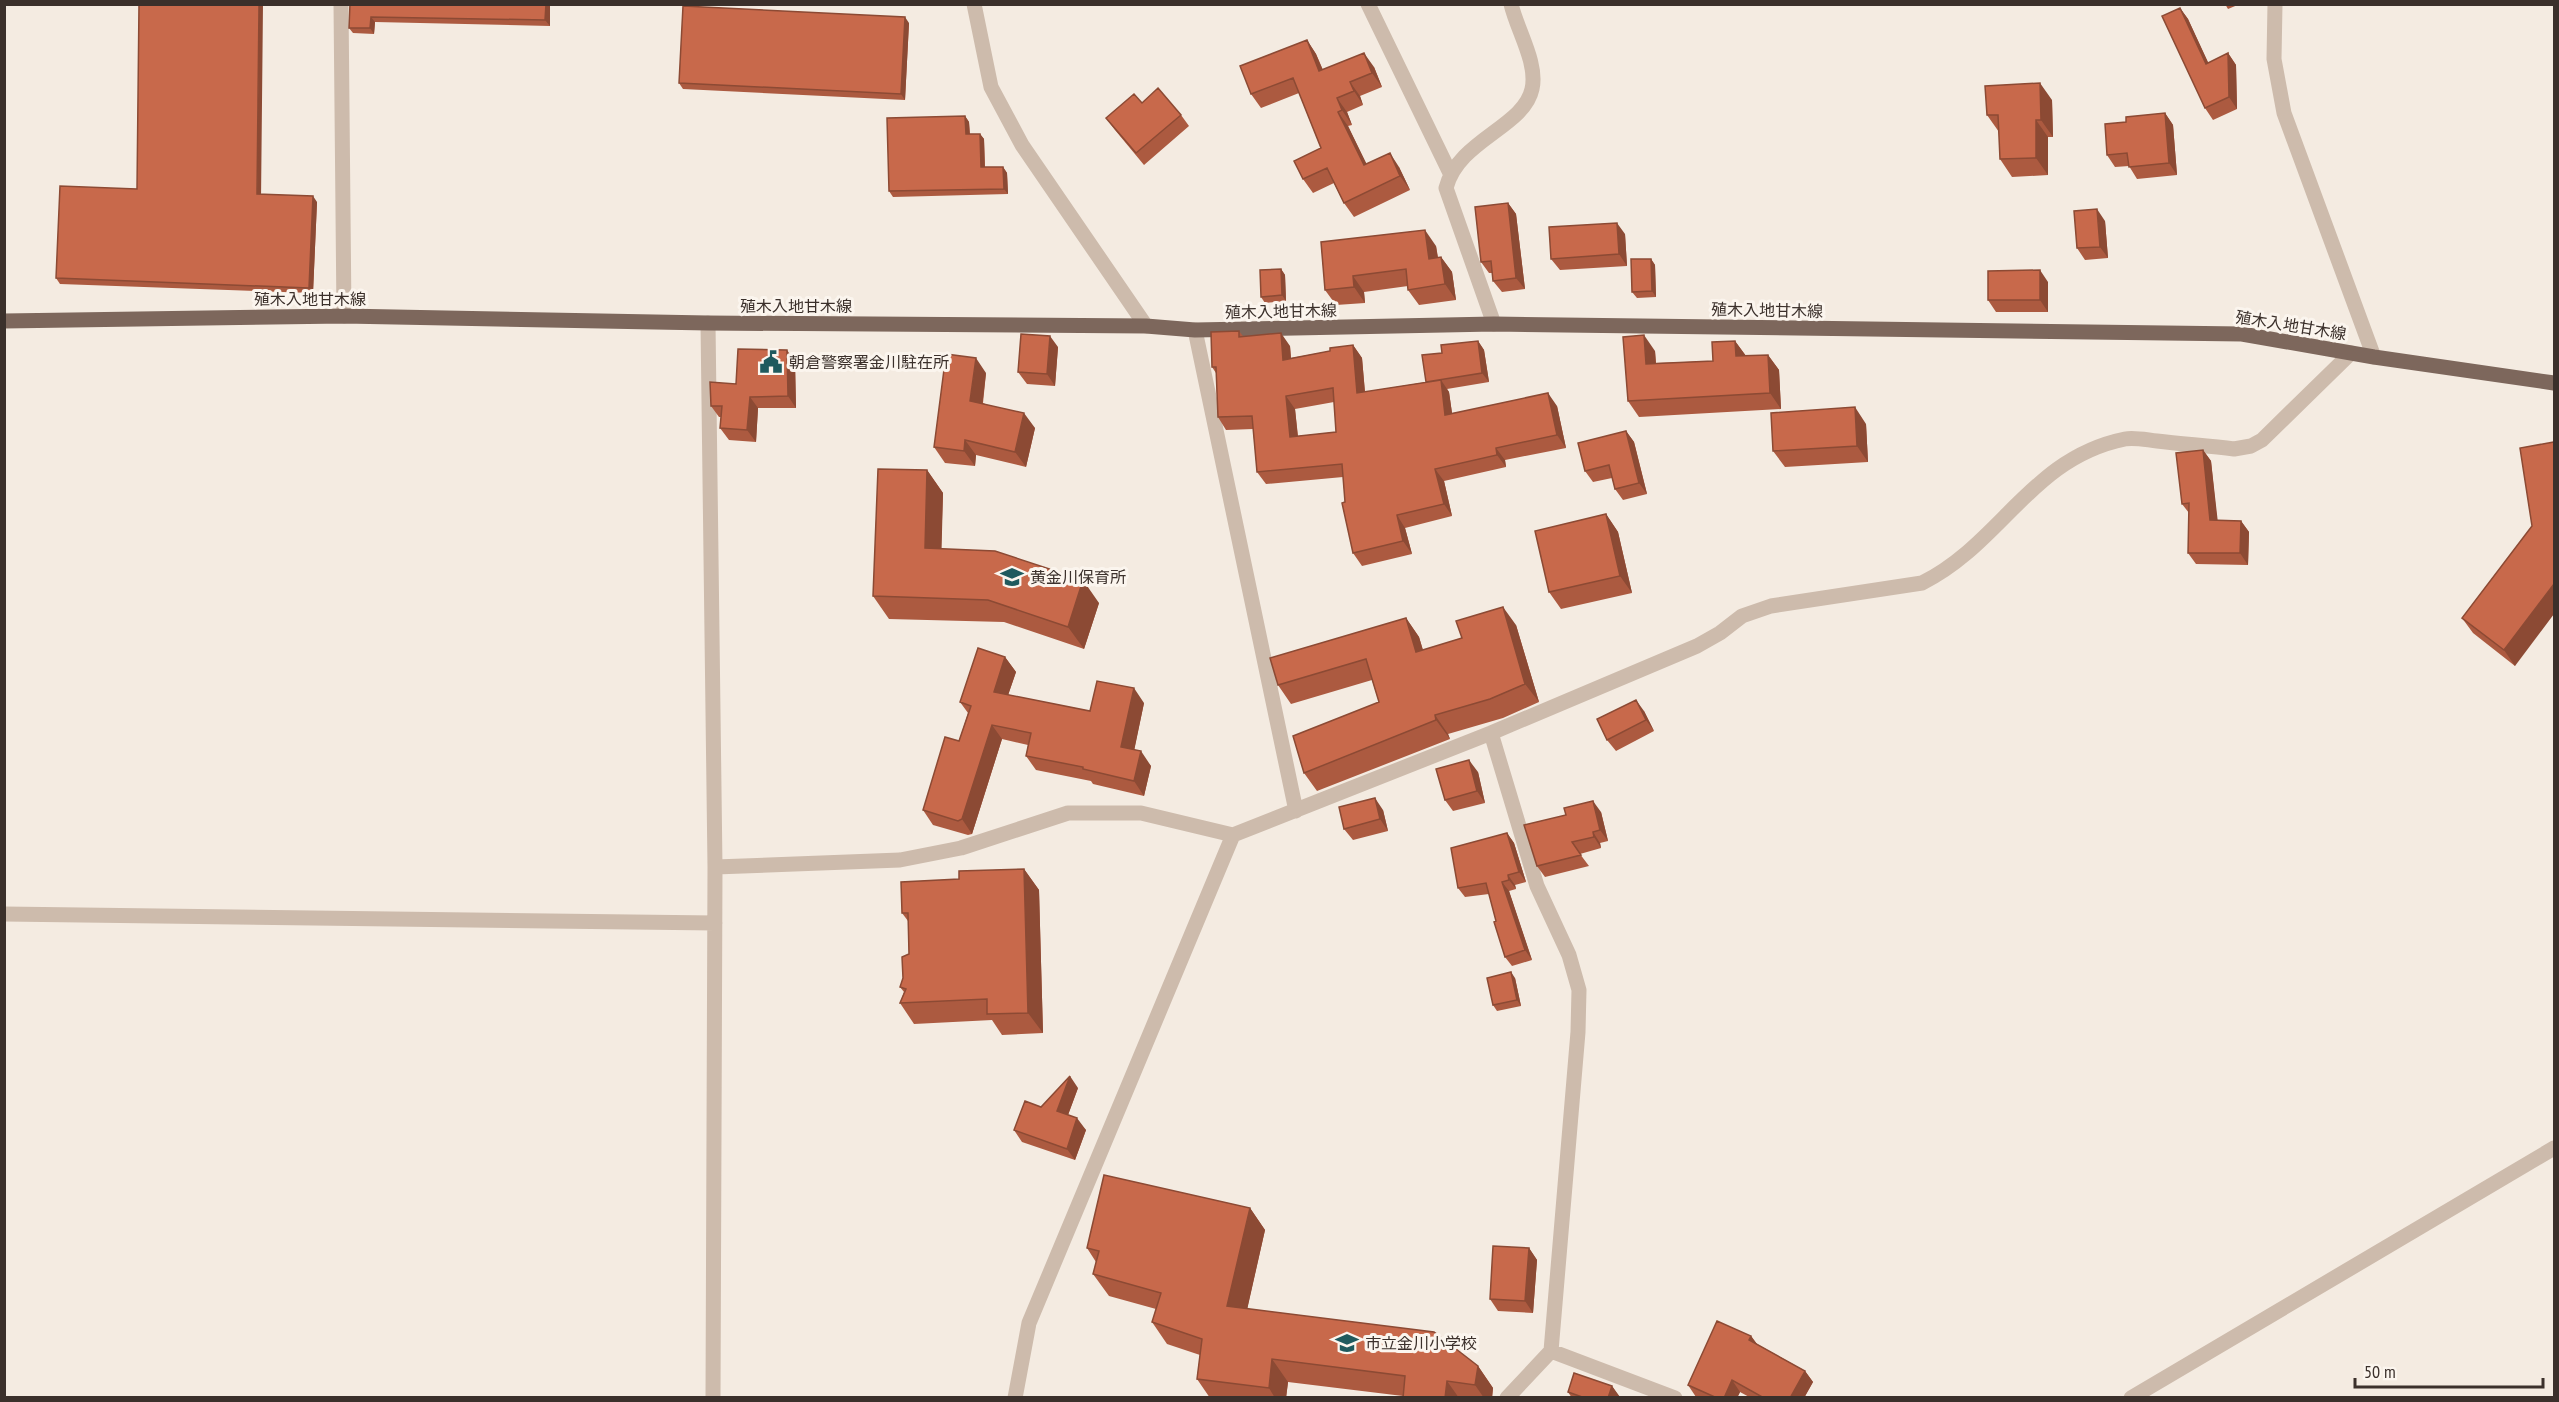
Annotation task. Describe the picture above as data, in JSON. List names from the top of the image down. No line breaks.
{"streets":{"main road":["殖木入地甘木線"]},"places":{"public building":["朝倉警察署金川駐在所"],"school or university":["黄金川保育所","市立金川小学校"]},"scale_bar":"50 m"}
